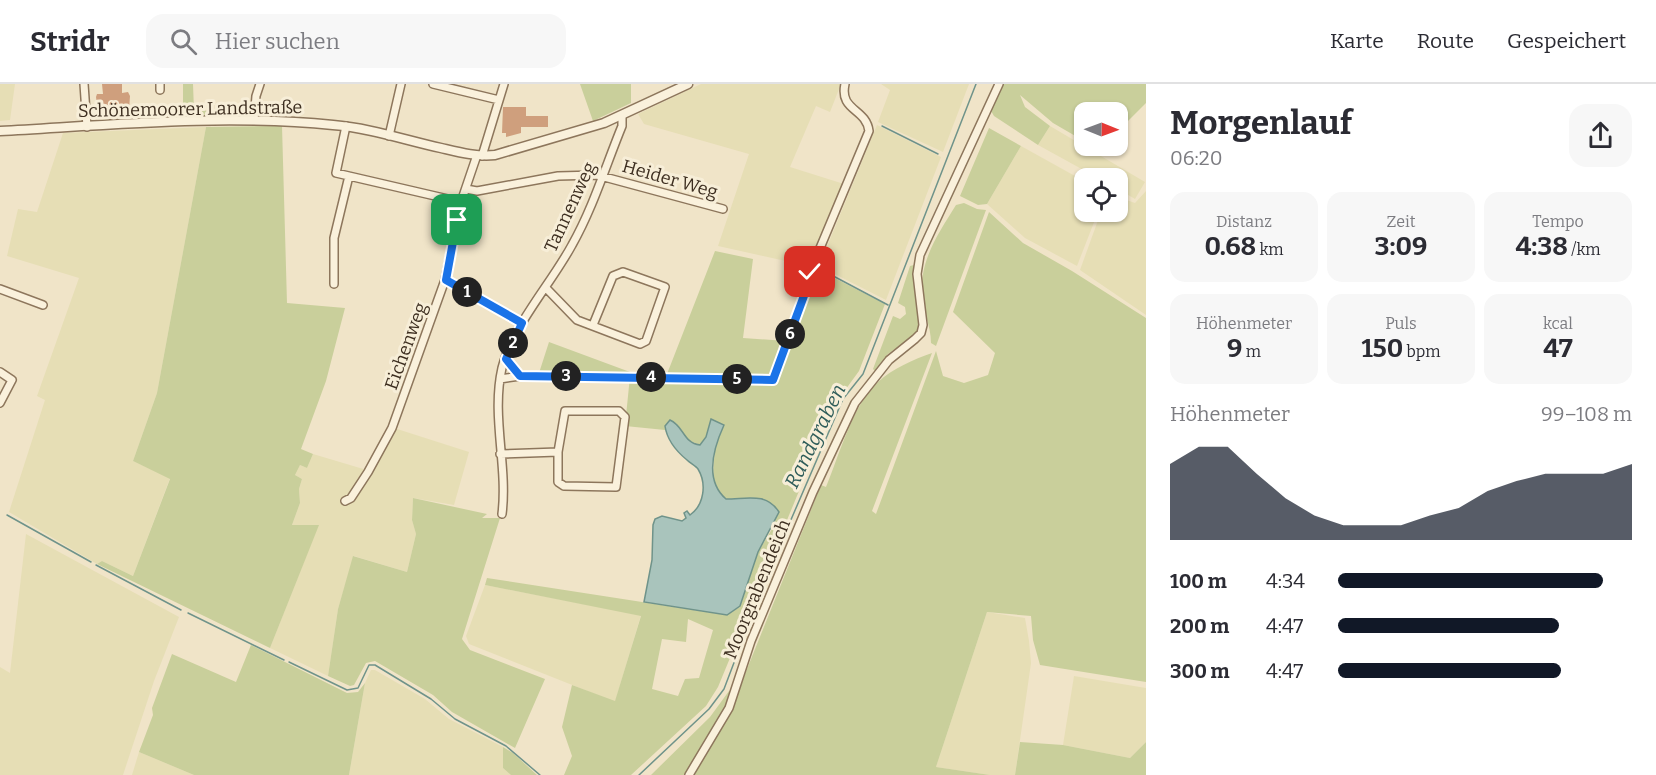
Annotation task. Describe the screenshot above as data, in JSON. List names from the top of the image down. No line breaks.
{"streets":{"street":["Schönemoorer Landstraße","Heider Weg","Tannenweg","Eichenweg","Moorgrabendeich"]},"crossings":[["Schönemoorer Landstraße","Tannenweg"],["Schönemoorer Landstraße","Eichenweg"],["Heider Weg","Tannenweg"],["Heider Weg","Eichenweg"]],"water":["Randgraben"],"north":"right","page":{"header":"Stridr","search":"Hier suchen","nav":["Karte","Route","Gespeichert"],"heading":["Morgenlauf","06:20"],"stats":[["Distanz","0.68 km"],["Zeit","3:09"],["Tempo","4:38 /km"],["Höhenmeter","9 m"],["Puls","150 bpm"],["kcal","47"]],"pins":["1","6","2","3","4","5"],"chart":["Höhenmeter","99–108 m"],"list":[{"name":"100 m","note":"4:34"},{"name":"200 m","note":"4:47"},{"name":"300 m","note":"4:47"}]}}
